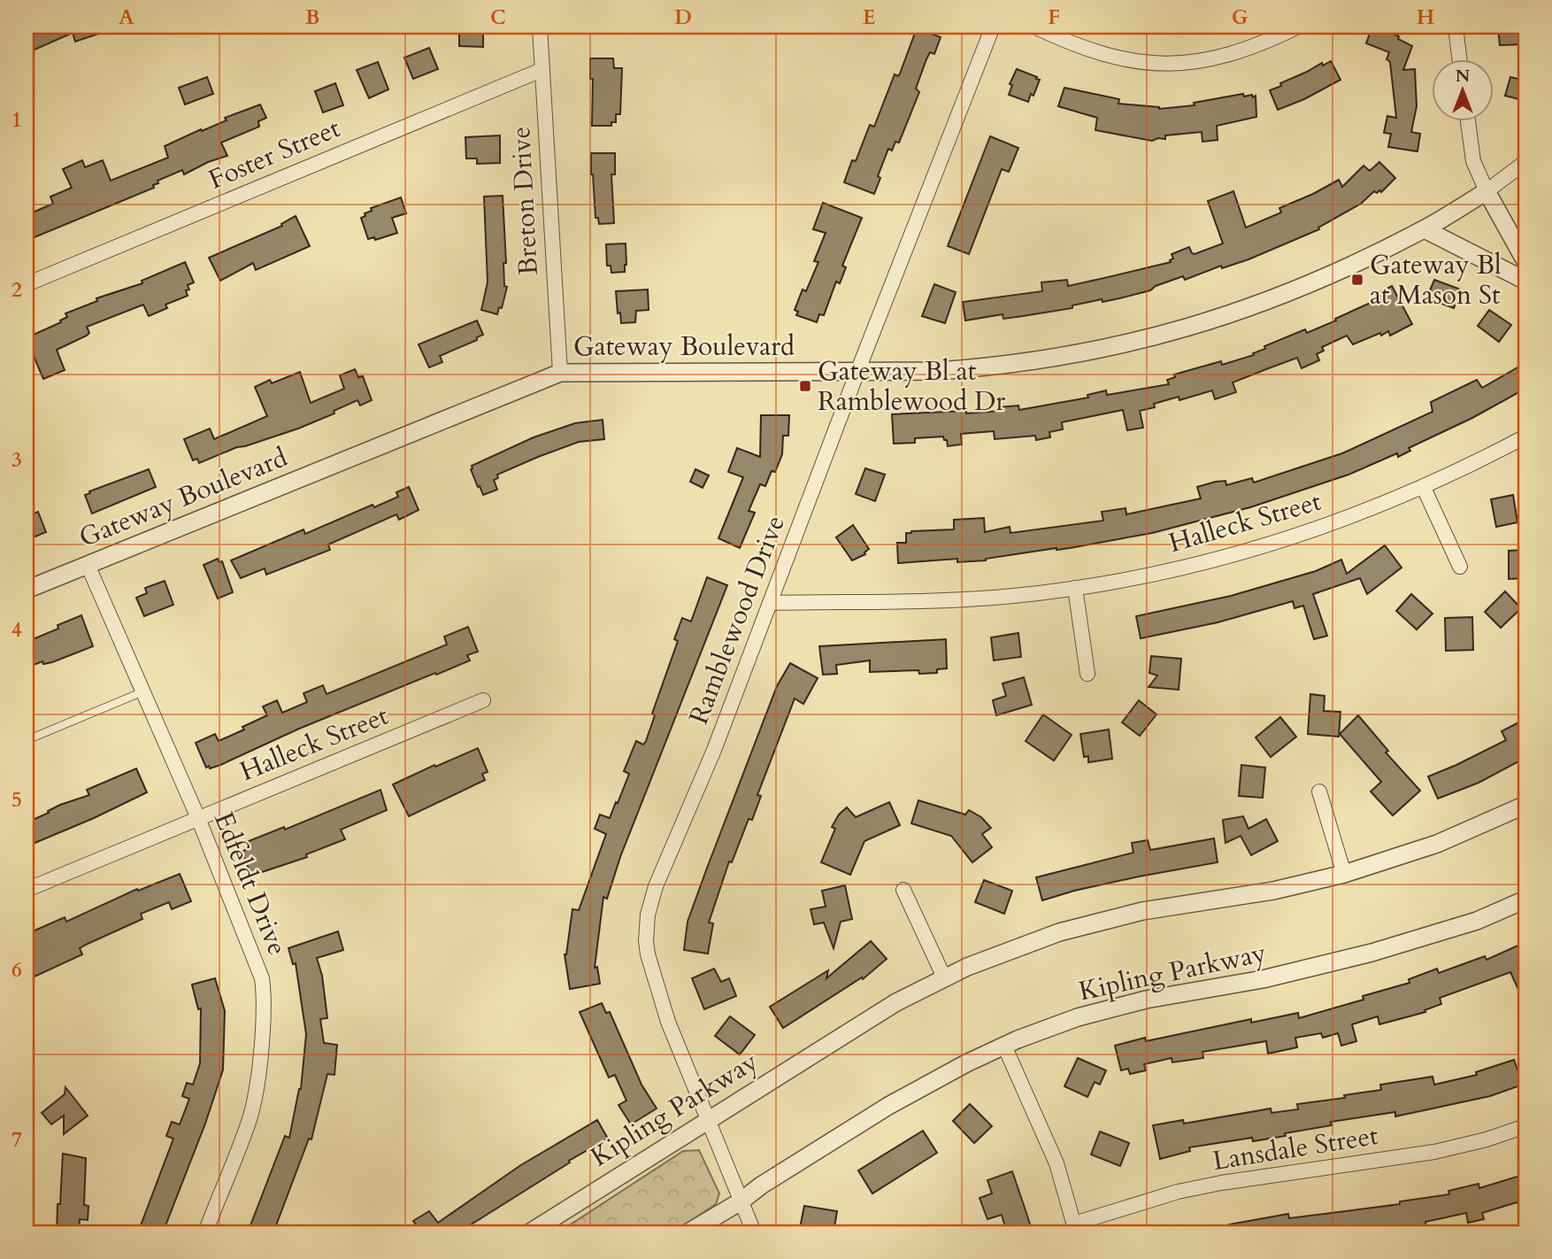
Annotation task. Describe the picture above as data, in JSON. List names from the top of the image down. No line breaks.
{"streets":{"street":["Foster Street","Breton Drive","Gateway Boulevard","Halleck Street","Ramblewood Drive","Edfeldt Drive","Kipling Parkway","Lansdale Street"]},"crossings":[["Foster Street","Breton Drive"],["Breton Drive","Gateway Boulevard"],["Gateway Boulevard","Ramblewood Drive"],["Gateway Boulevard","Edfeldt Drive"],["Halleck Street","Ramblewood Drive"],["Halleck Street","Edfeldt Drive"],["Ramblewood Drive","Kipling Parkway"]],"places":{"transit":["Gateway Bl at Mason St","Gateway Bl at Ramblewood Dr"]},"north":"top","grid":{"columns":["A","B","C","D","E","F","G","H"],"rows":["1","2","3","4","5","6","7"]}}
